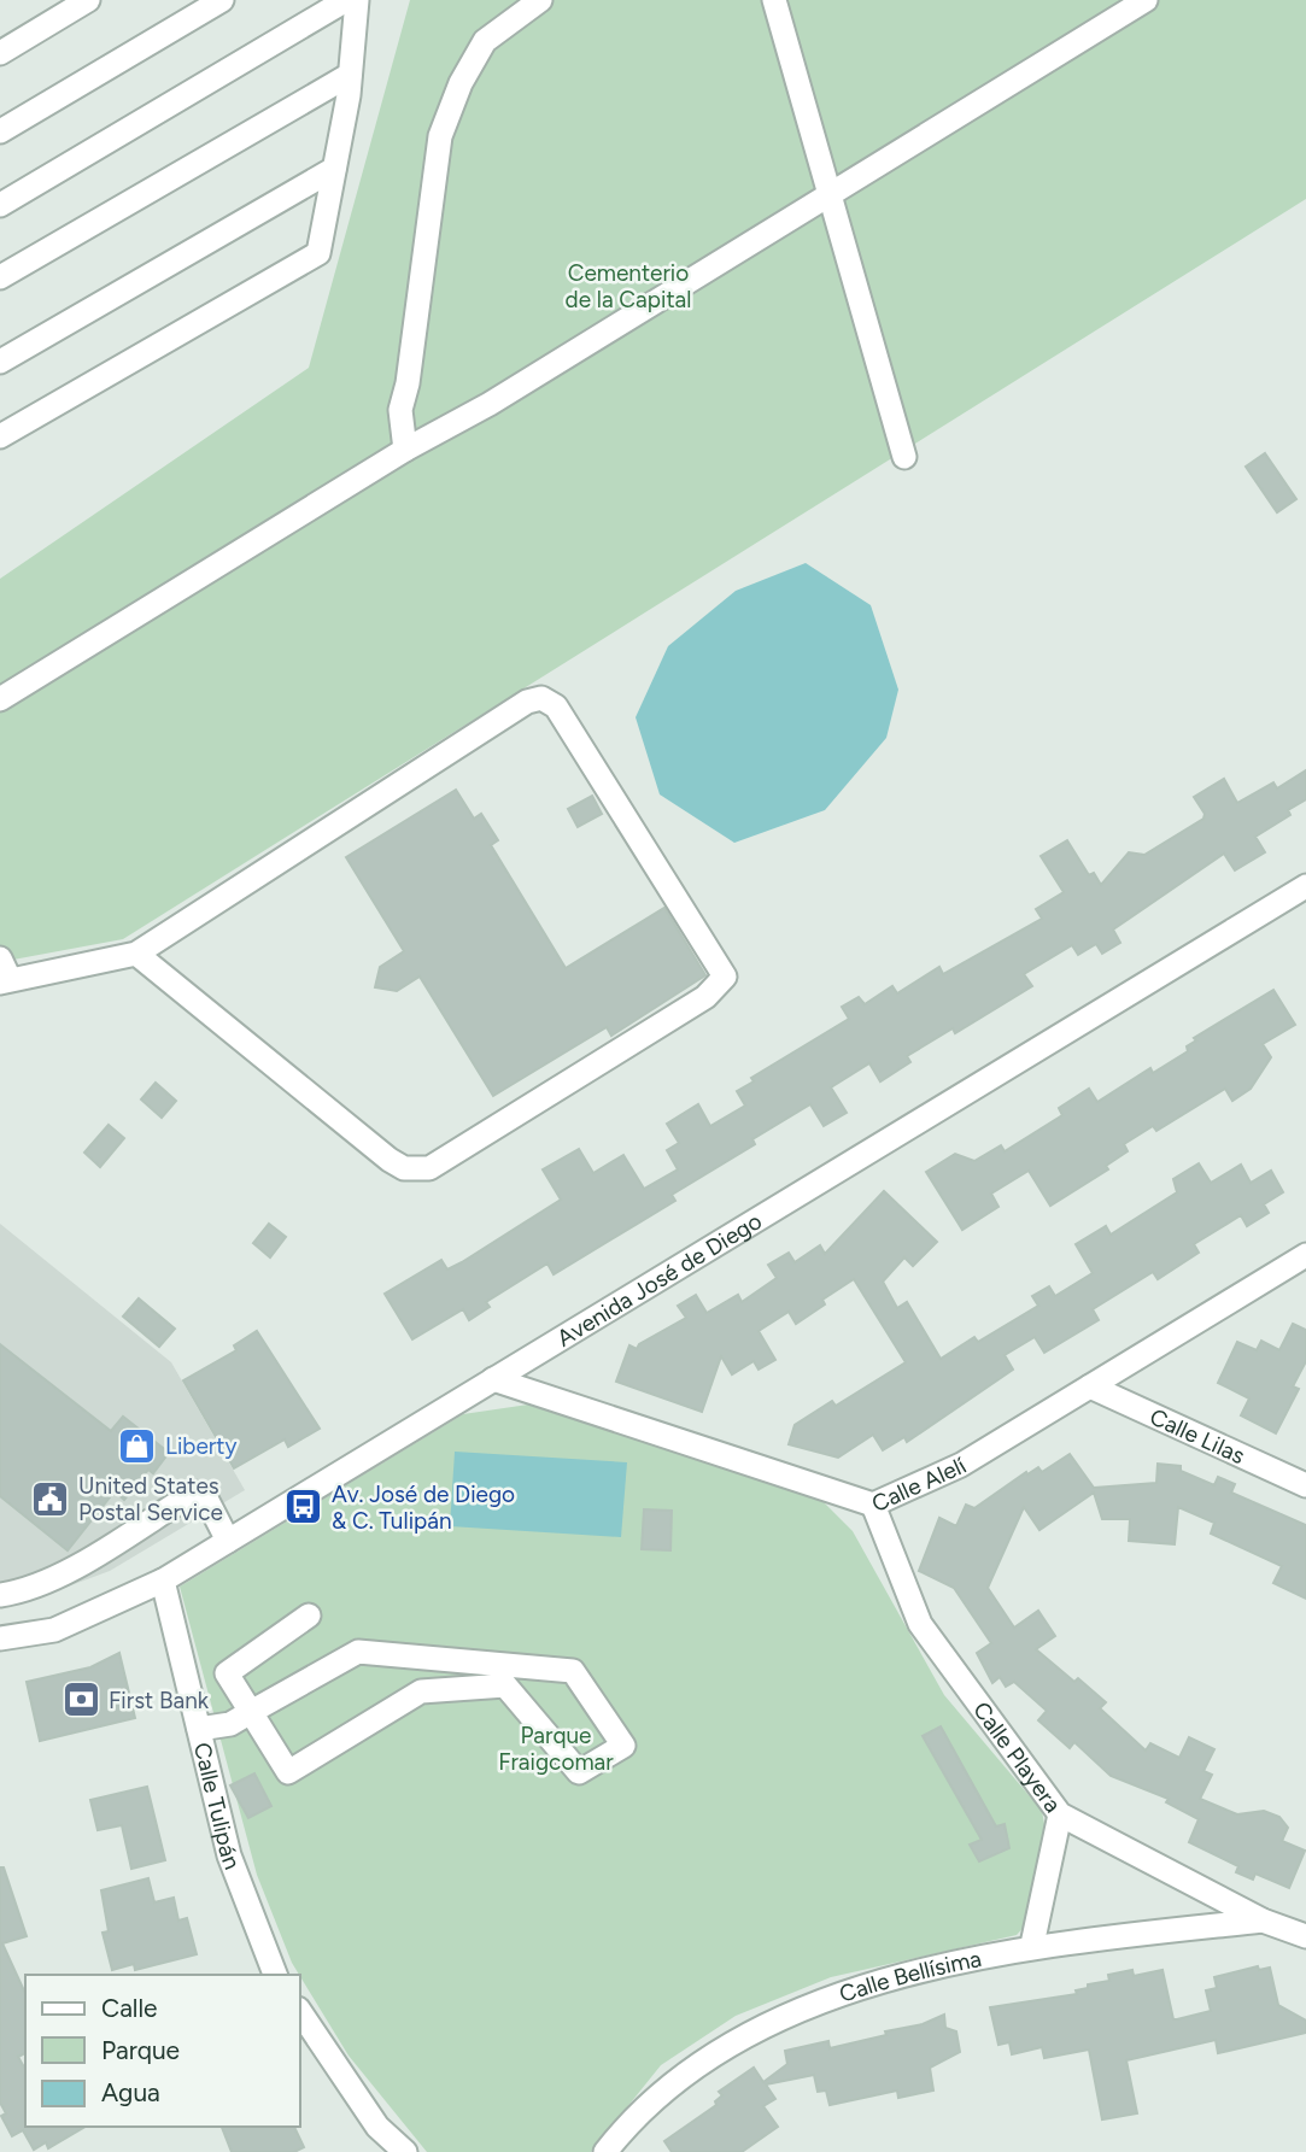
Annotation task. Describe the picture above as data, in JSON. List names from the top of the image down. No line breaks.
{"streets":{"street":["Avenida José de Diego","Calle Lilas","Calle Alelí","Calle Playera","Calle Tulipán","Calle Bellísima"]},"crossings":[["Avenida José de Diego","Calle Alelí"],["Avenida José de Diego","Calle Tulipán"],["Calle Lilas","Calle Alelí"],["Calle Alelí","Calle Playera"],["Calle Playera","Calle Bellísima"]],"parks":["Cementerio de la Capital","Parque Fraigcomar"],"places":{"shop":["Liberty"],"public building":["United States Postal Service"],"bus stop":["Av. José de Diego & C. Tulipán"],"bank":["First Bank"]},"legend":["Calle","Parque","Agua"]}
